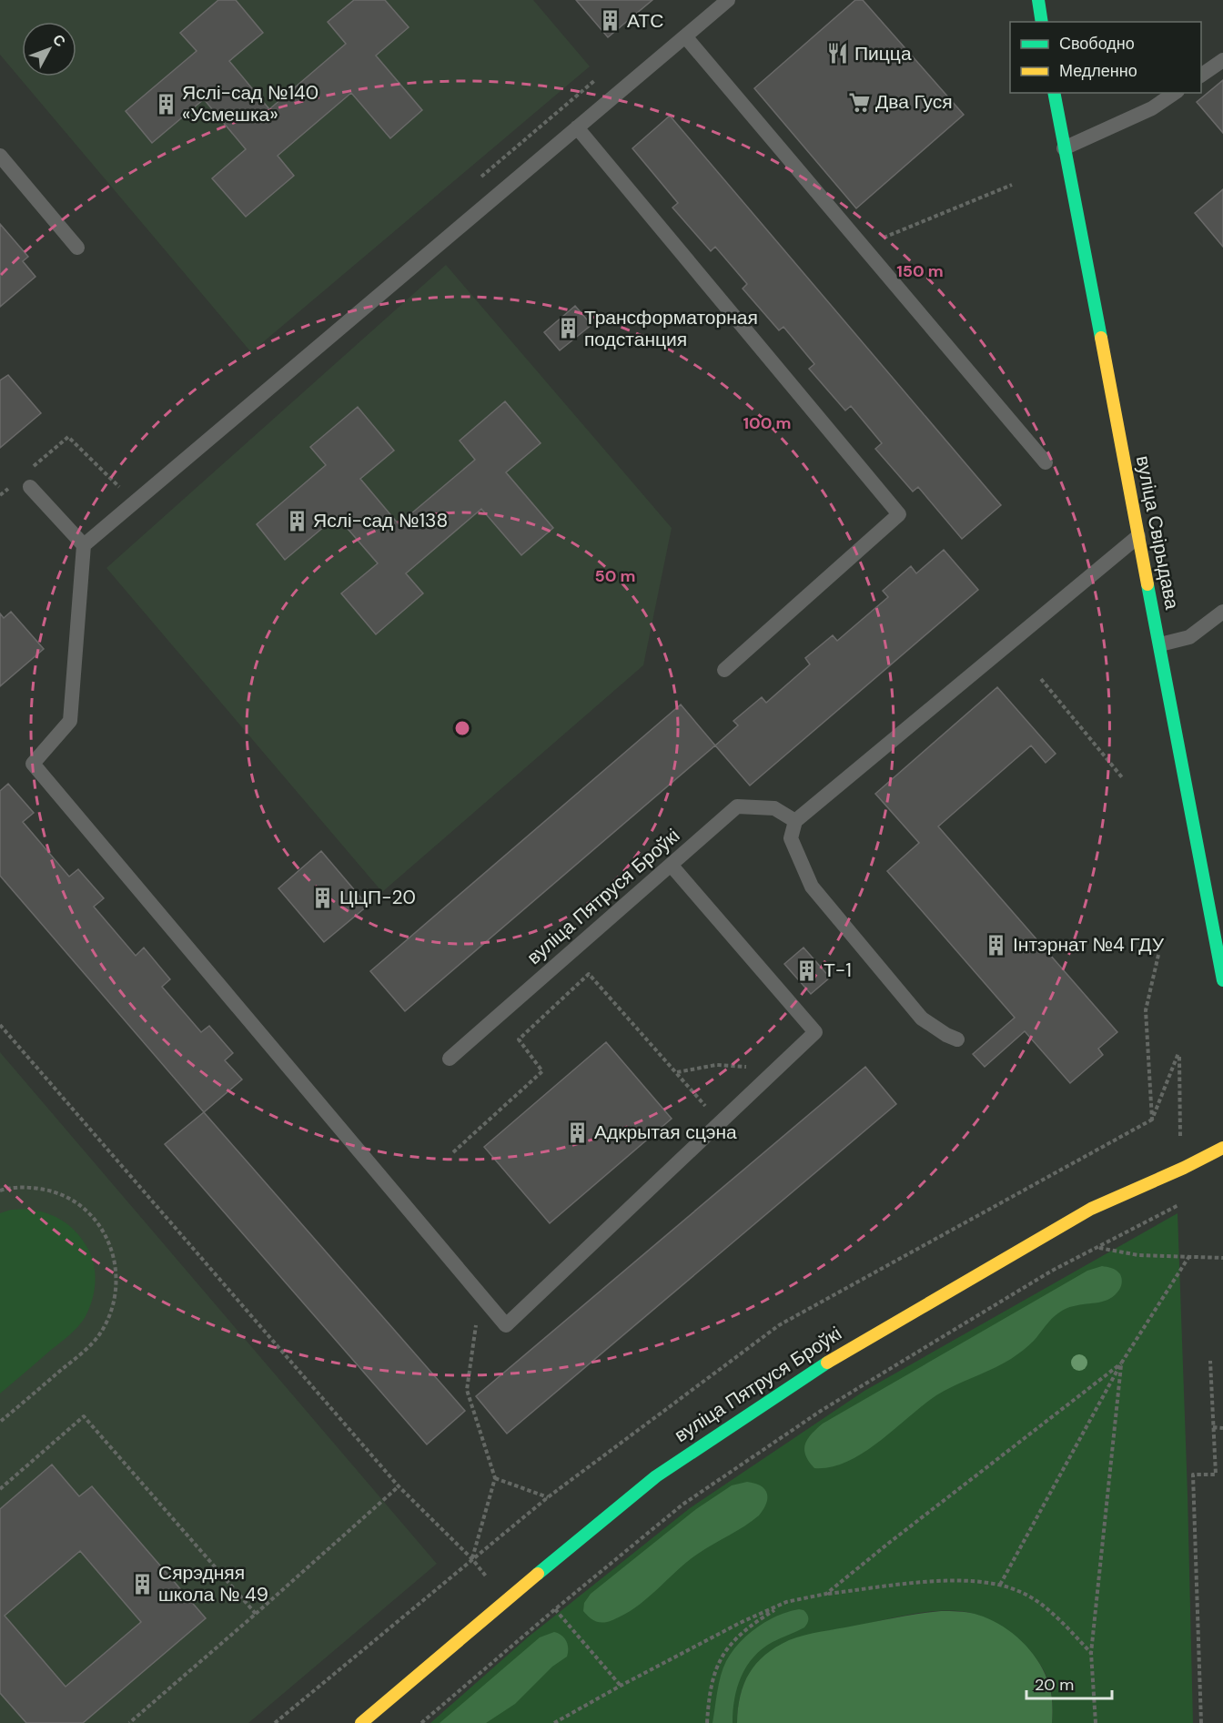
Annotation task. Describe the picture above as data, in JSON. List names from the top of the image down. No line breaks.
{"streets":{"street":["вуліца Свірыдава","вуліца Пятруся Броўкі"]},"places":{"building":["АТС","Яслі-сад №140 «Усмешка»","Трансформаторная подстанция","Яслі-сад №138","ЦЦП-20","Інтэрнат №4 ГДУ","Т-1","Адкрытая сцэна","Сярэдняя школа № 49"],"restaurant":["Пицца"],"supermarket":["Два Гуся"]},"legend":["Свободно","Медленно"],"scale_bar":"20 m","north":"top right","rings":["150 m","100 m","50 m"]}
